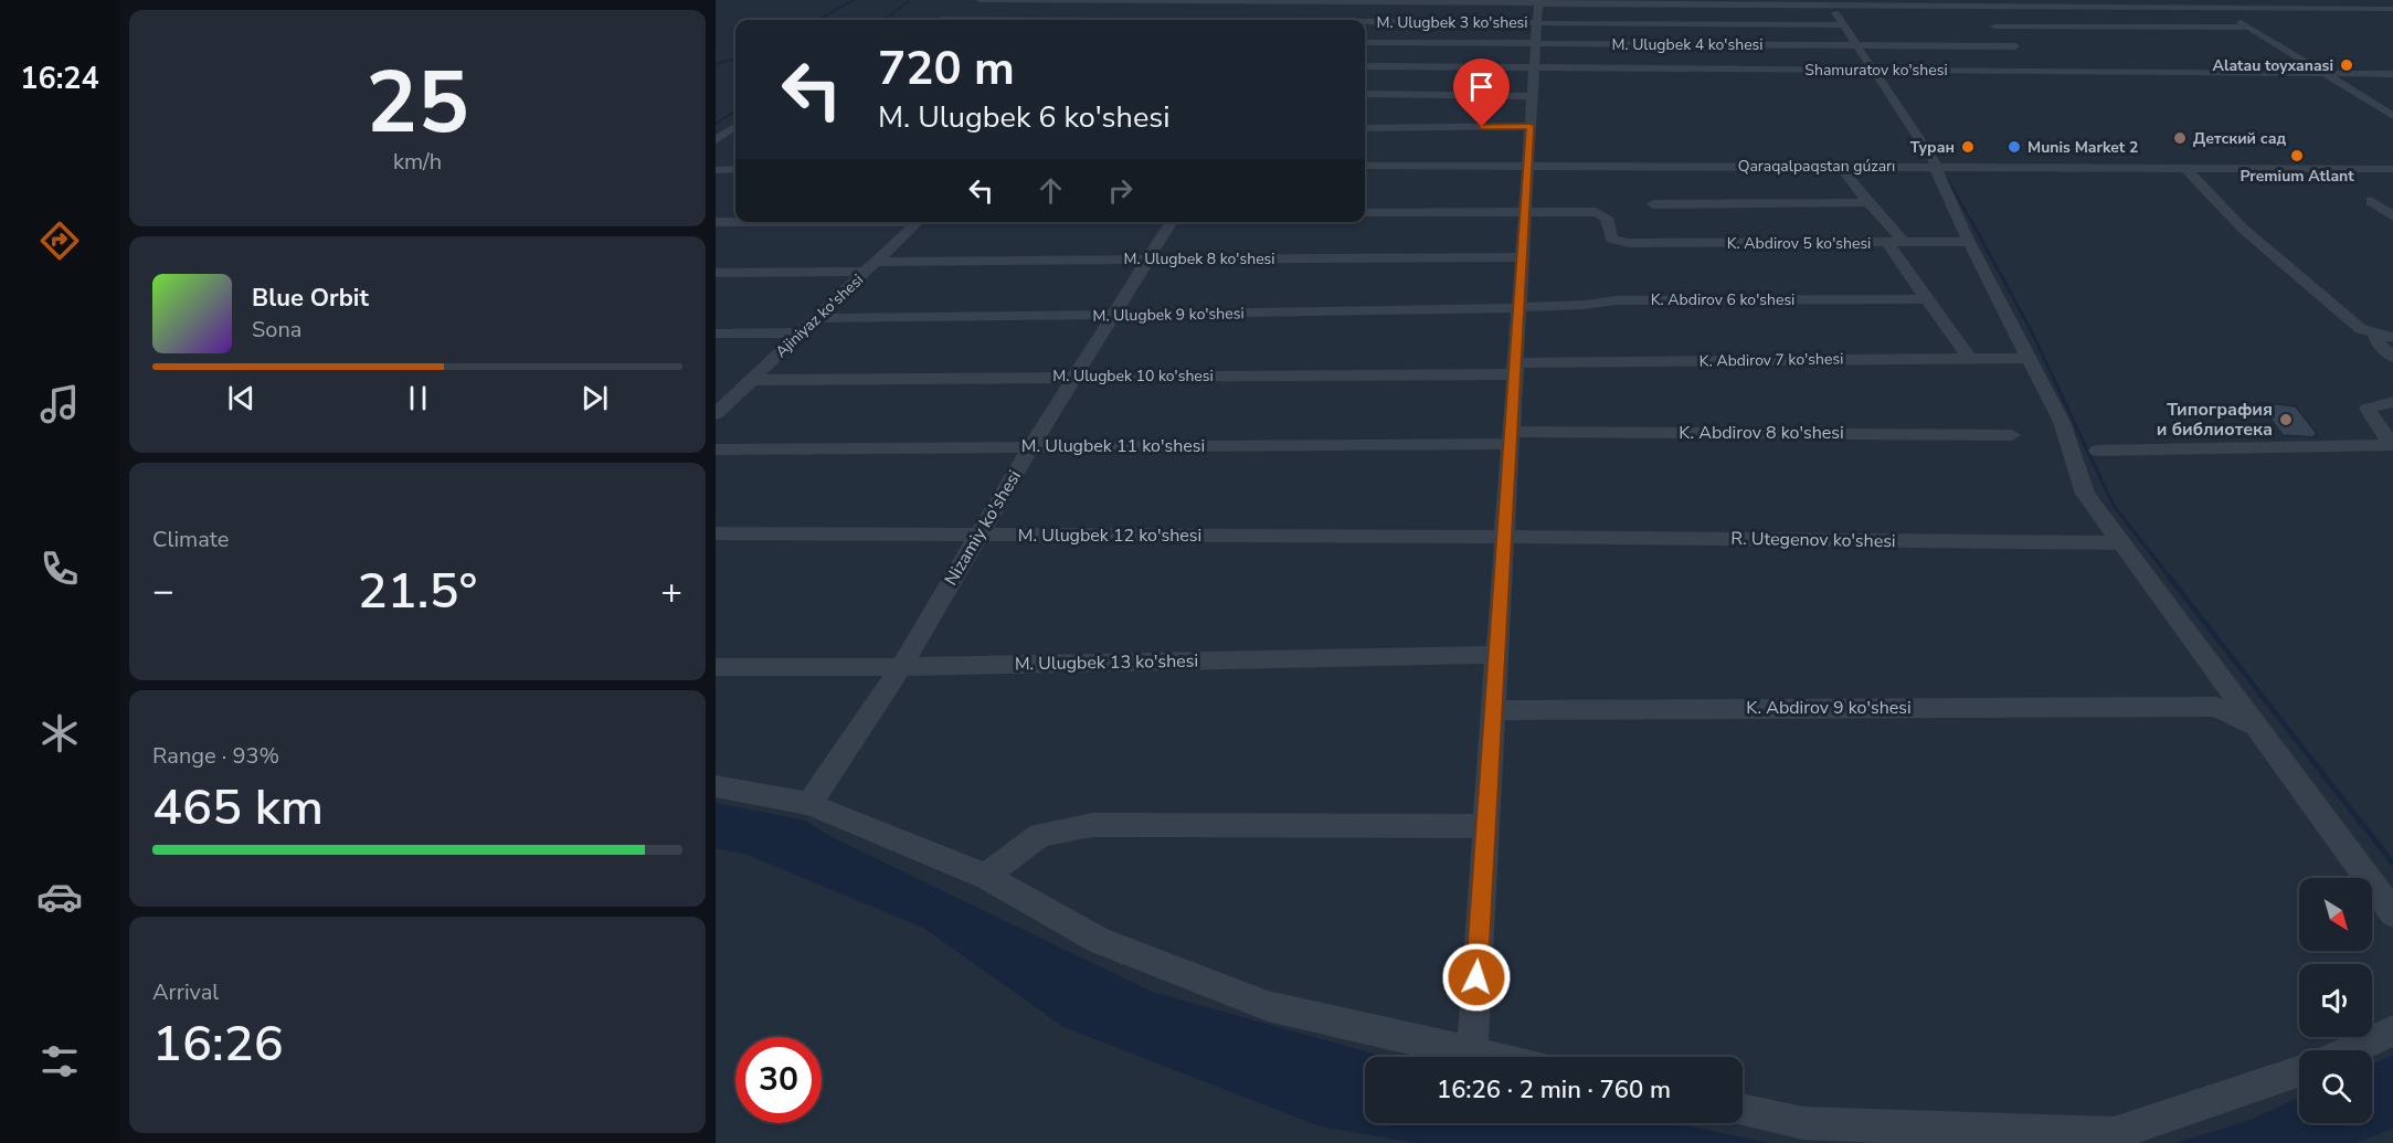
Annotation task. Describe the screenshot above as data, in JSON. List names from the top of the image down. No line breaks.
{"streets":{"street":["M. Ulugbek 3 ko'shesi","M. Ulugbek 4 ko'shesi","Shamuratov ko'shesi","Qaraqalpaqstan gúzarı","K. Abdirov 5 ko'shesi","M. Ulugbek 8 ko'shesi","K. Abdirov 6 ko'shesi","M. Ulugbek 9 ko'shesi","Ajiniyaz ko'shesi","K. Abdirov 7 ko'shesi","M. Ulugbek 10 ko'shesi","K. Abdirov 8 ko'shesi","M. Ulugbek 11 ko'shesi","Nizamiy ko'shesi","M. Ulugbek 12 ko'shesi","R. Utegenov ko'shesi","M. Ulugbek 13 ko'shesi","K. Abdirov 9 ko'shesi"]},"crossings":[["M. Ulugbek 8 ko'shesi","Ajiniyaz ko'shesi"],["M. Ulugbek 8 ko'shesi","Nizamiy ko'shesi"],["K. Abdirov 6 ko'shesi","M. Ulugbek 9 ko'shesi"],["M. Ulugbek 9 ko'shesi","Ajiniyaz ko'shesi"],["M. Ulugbek 9 ko'shesi","Nizamiy ko'shesi"],["Ajiniyaz ko'shesi","M. Ulugbek 10 ko'shesi"],["K. Abdirov 7 ko'shesi","M. Ulugbek 10 ko'shesi"],["M. Ulugbek 10 ko'shesi","Nizamiy ko'shesi"],["K. Abdirov 8 ko'shesi","M. Ulugbek 11 ko'shesi"],["M. Ulugbek 11 ko'shesi","Nizamiy ko'shesi"],["Nizamiy ko'shesi","M. Ulugbek 12 ko'shesi"],["Nizamiy ko'shesi","M. Ulugbek 13 ko'shesi"],["M. Ulugbek 12 ko'shesi","R. Utegenov ko'shesi"]],"places":["Alatau toyxanasi","Детский сад","Туран","Munis Market 2","Premium Atlant","Типография и библиотека"],"north":"bottom right","page":{"tabs":"16:24","tile":[["25","km/h"],"Climate",["Range · 93%","465 km"],["Arrival","16:26"]],"turn":["720 m","M. Ulugbek 6 ko'shesi"],"song":["Blue Orbit","Sona"],"heat":["−","21.5°","+"],"limit":"30","trip":"16:26 · 2 min · 760 m"}}
